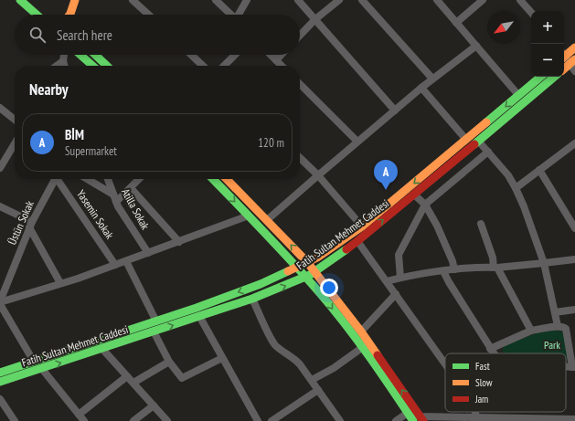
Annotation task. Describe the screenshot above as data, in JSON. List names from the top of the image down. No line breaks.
{"streets":{"main road":["Fatih Sultan Mehmet Caddesi"],"street":["Atilla Sokak","Yasemin Sokak","Üstün Sokak"]},"parks":["Park"],"legend":["Fast","Slow","Jam"],"north":"bottom left","page":{"map_buttons":["+","−"],"search":"Search here","heading":"Nearby","list":[{"mark":"A","name":"BİM","note":"Supermarket","value":"120 m"}],"pins":"A"}}
